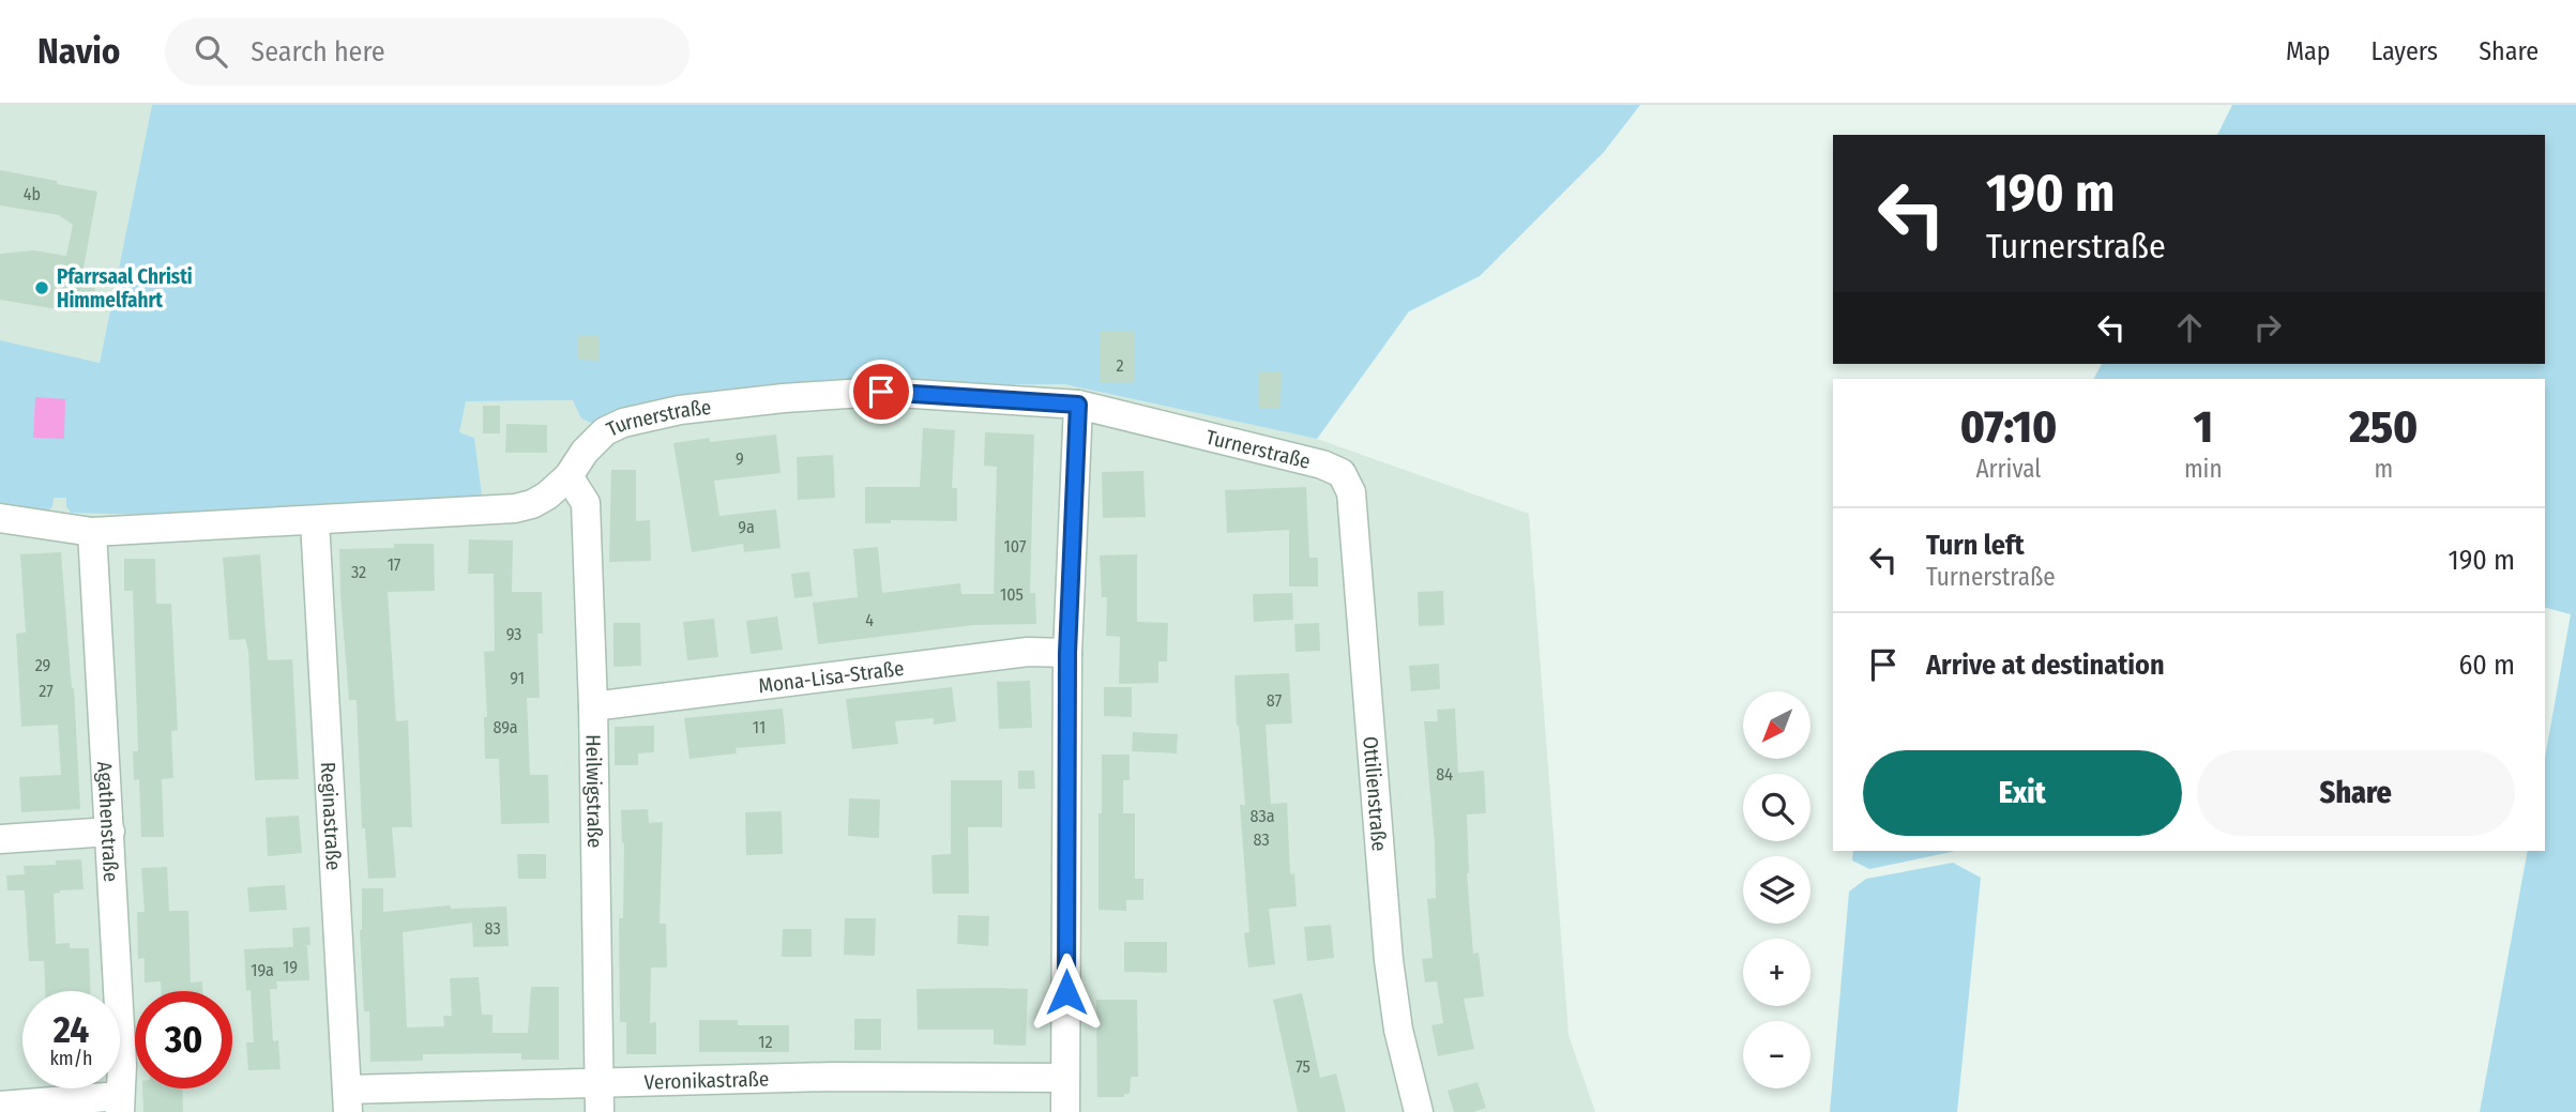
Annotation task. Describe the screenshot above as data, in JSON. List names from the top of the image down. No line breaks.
{"streets":{"street":["Turnerstraße","Mona-Lisa-Straße","Heilwigstraße","Ottilienstraße","Reginastraße","Agathenstraße","Veronikastraße"]},"crossings":[["Turnerstraße","Heilwigstraße"],["Turnerstraße","Ottilienstraße"],["Turnerstraße","Reginastraße"],["Turnerstraße","Agathenstraße"],["Mona-Lisa-Straße","Heilwigstraße"],["Heilwigstraße","Veronikastraße"],["Reginastraße","Veronikastraße"]],"places":["Pfarrsaal Christi Himmelfahrt"],"house_numbers":["4b","2","9","9a","107","17","32","105","4","93","29","91","27","87","89a","11","84","83a","83","83","19","19a","12","75"],"north":"bottom left","page":{"header":"Navio","search":"Search here","nav":["Map","Layers","Share"],"turn":["190 m","Turnerstraße"],"eta":["07:10","Arrival","1","min","250","m"],"list":[{"name":"Turn left","note":"Turnerstraße","value":"190 m"},{"name":"Arrive at destination","value":"60 m"}],"map_buttons":["+","−"],"buttons":["Exit","Share"],"speed":"24 km/h","limit":"30"}}
